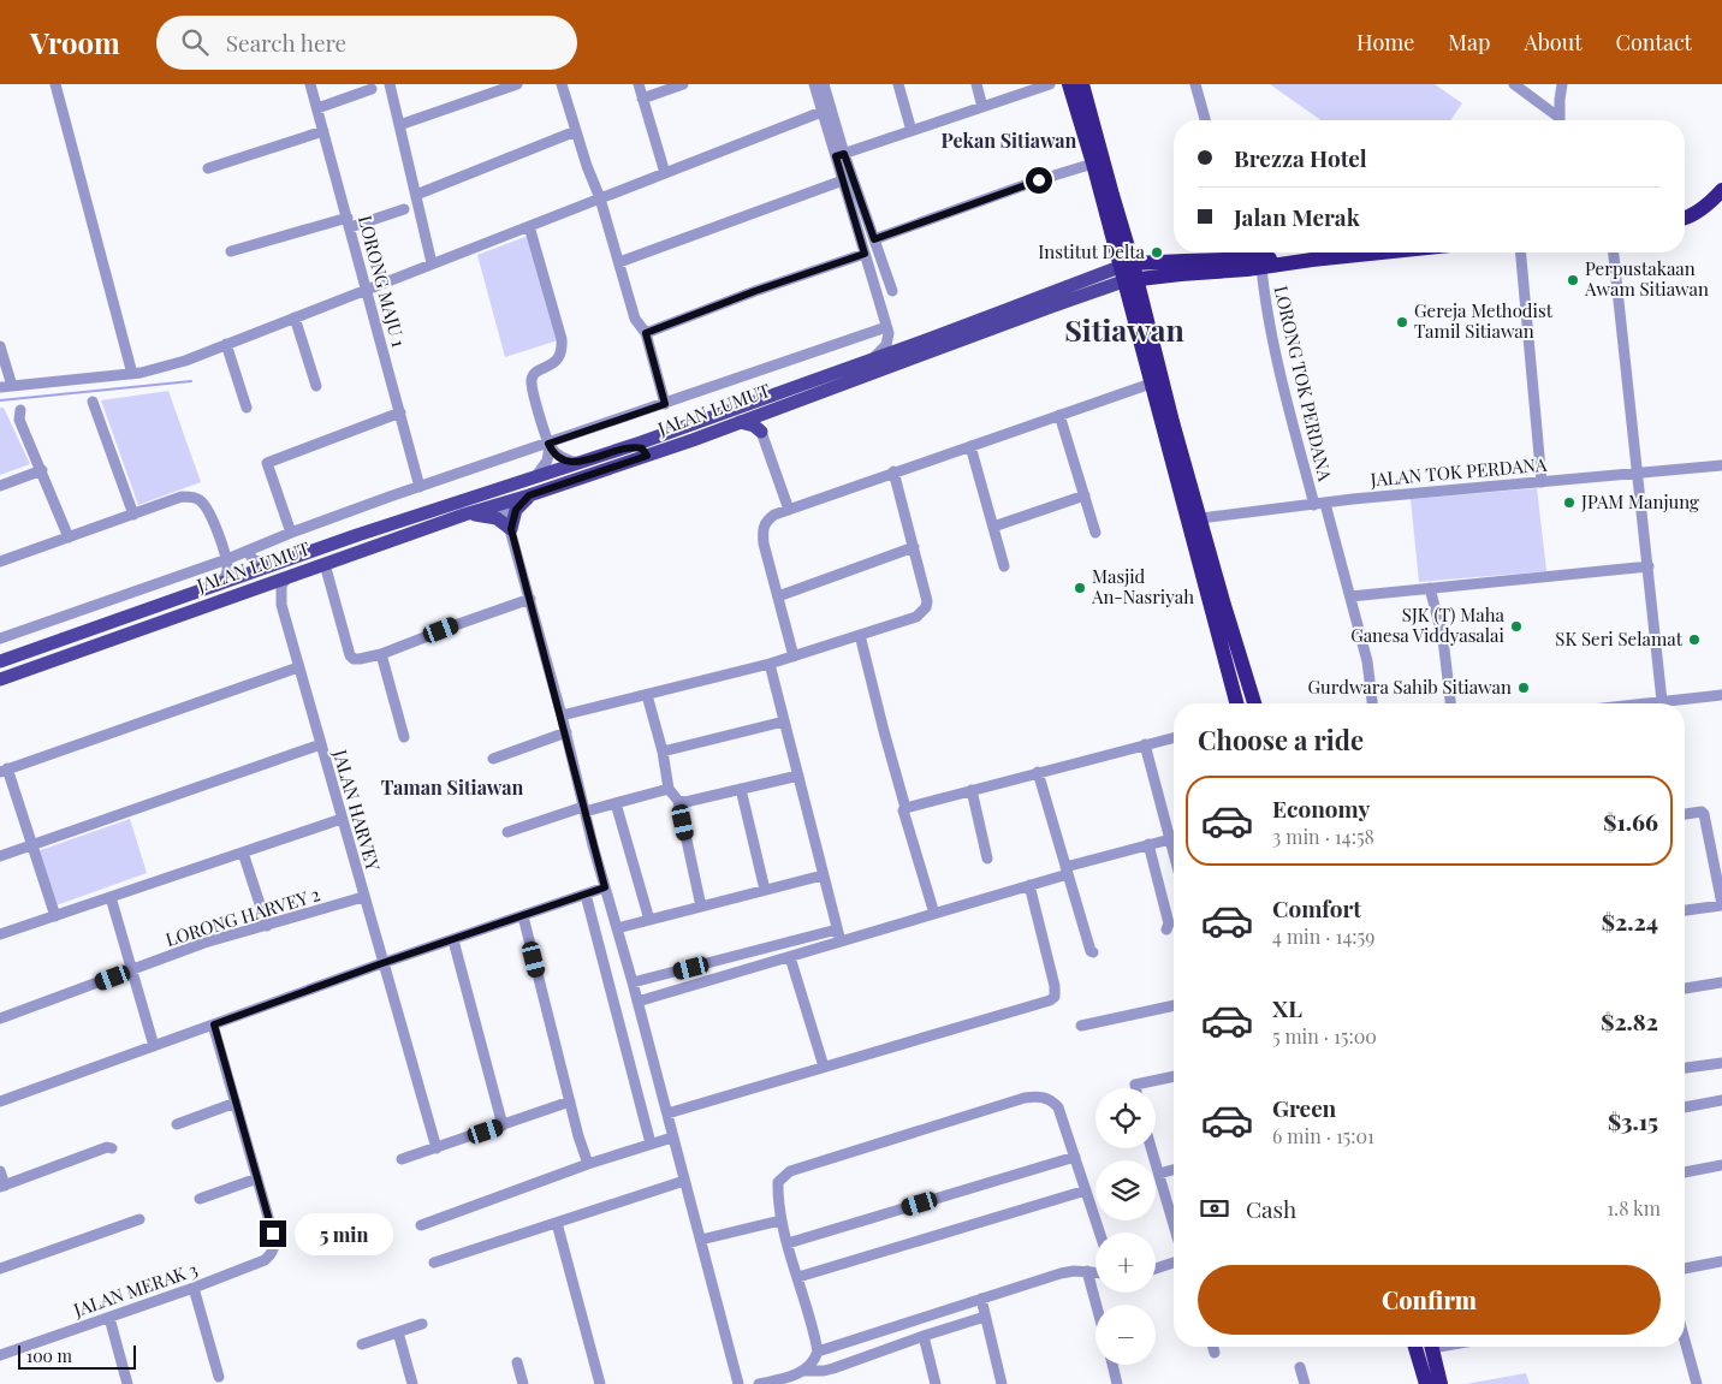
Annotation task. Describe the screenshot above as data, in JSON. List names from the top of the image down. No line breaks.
{"streets":{"highway":["JALAN LUMUT"],"street":["LORONG MAJU 1","LORONG TOK PERDANA","JALAN TOK PERDANA","JALAN HARVEY","LORONG HARVEY 2","JALAN MERAK 3"]},"crossings":[["LORONG TOK PERDANA","JALAN LUMUT"],["LORONG TOK PERDANA","JALAN TOK PERDANA"],["JALAN HARVEY","LORONG HARVEY 2"]],"districts":["Pekan Sitiawan","Sitiawan","Taman Sitiawan"],"places":["Institut Delta","Perpustakaan Awam Sitiawan","Gereja Methodist Tamil Sitiawan","JPAM Manjung","Masjid An-Nasriyah","SJK (T) Maha Ganesa Viddyasalai","SK Seri Selamat","Gurdwara Sahib Sitiawan"],"scale_bar":"100 m","page":{"header":"Vroom","search":"Search here","nav":["Home","Map","About","Contact"],"banner":["Brezza Hotel","Jalan Merak"],"heading":"Choose a ride","list":[{"name":"Economy","note":"3 min · 14:58","value":"$1.66"},{"name":"Comfort","note":"4 min · 14:59","value":"$2.24"},{"name":"XL","note":"5 min · 15:00","value":"$2.82"},{"name":"Green","note":"6 min · 15:01","value":"$3.15"}],"map_buttons":["+","−"],"pay":["Cash","1.8 km"],"bubble":"5 min","buttons":"Confirm","scale":"100 m"}}
